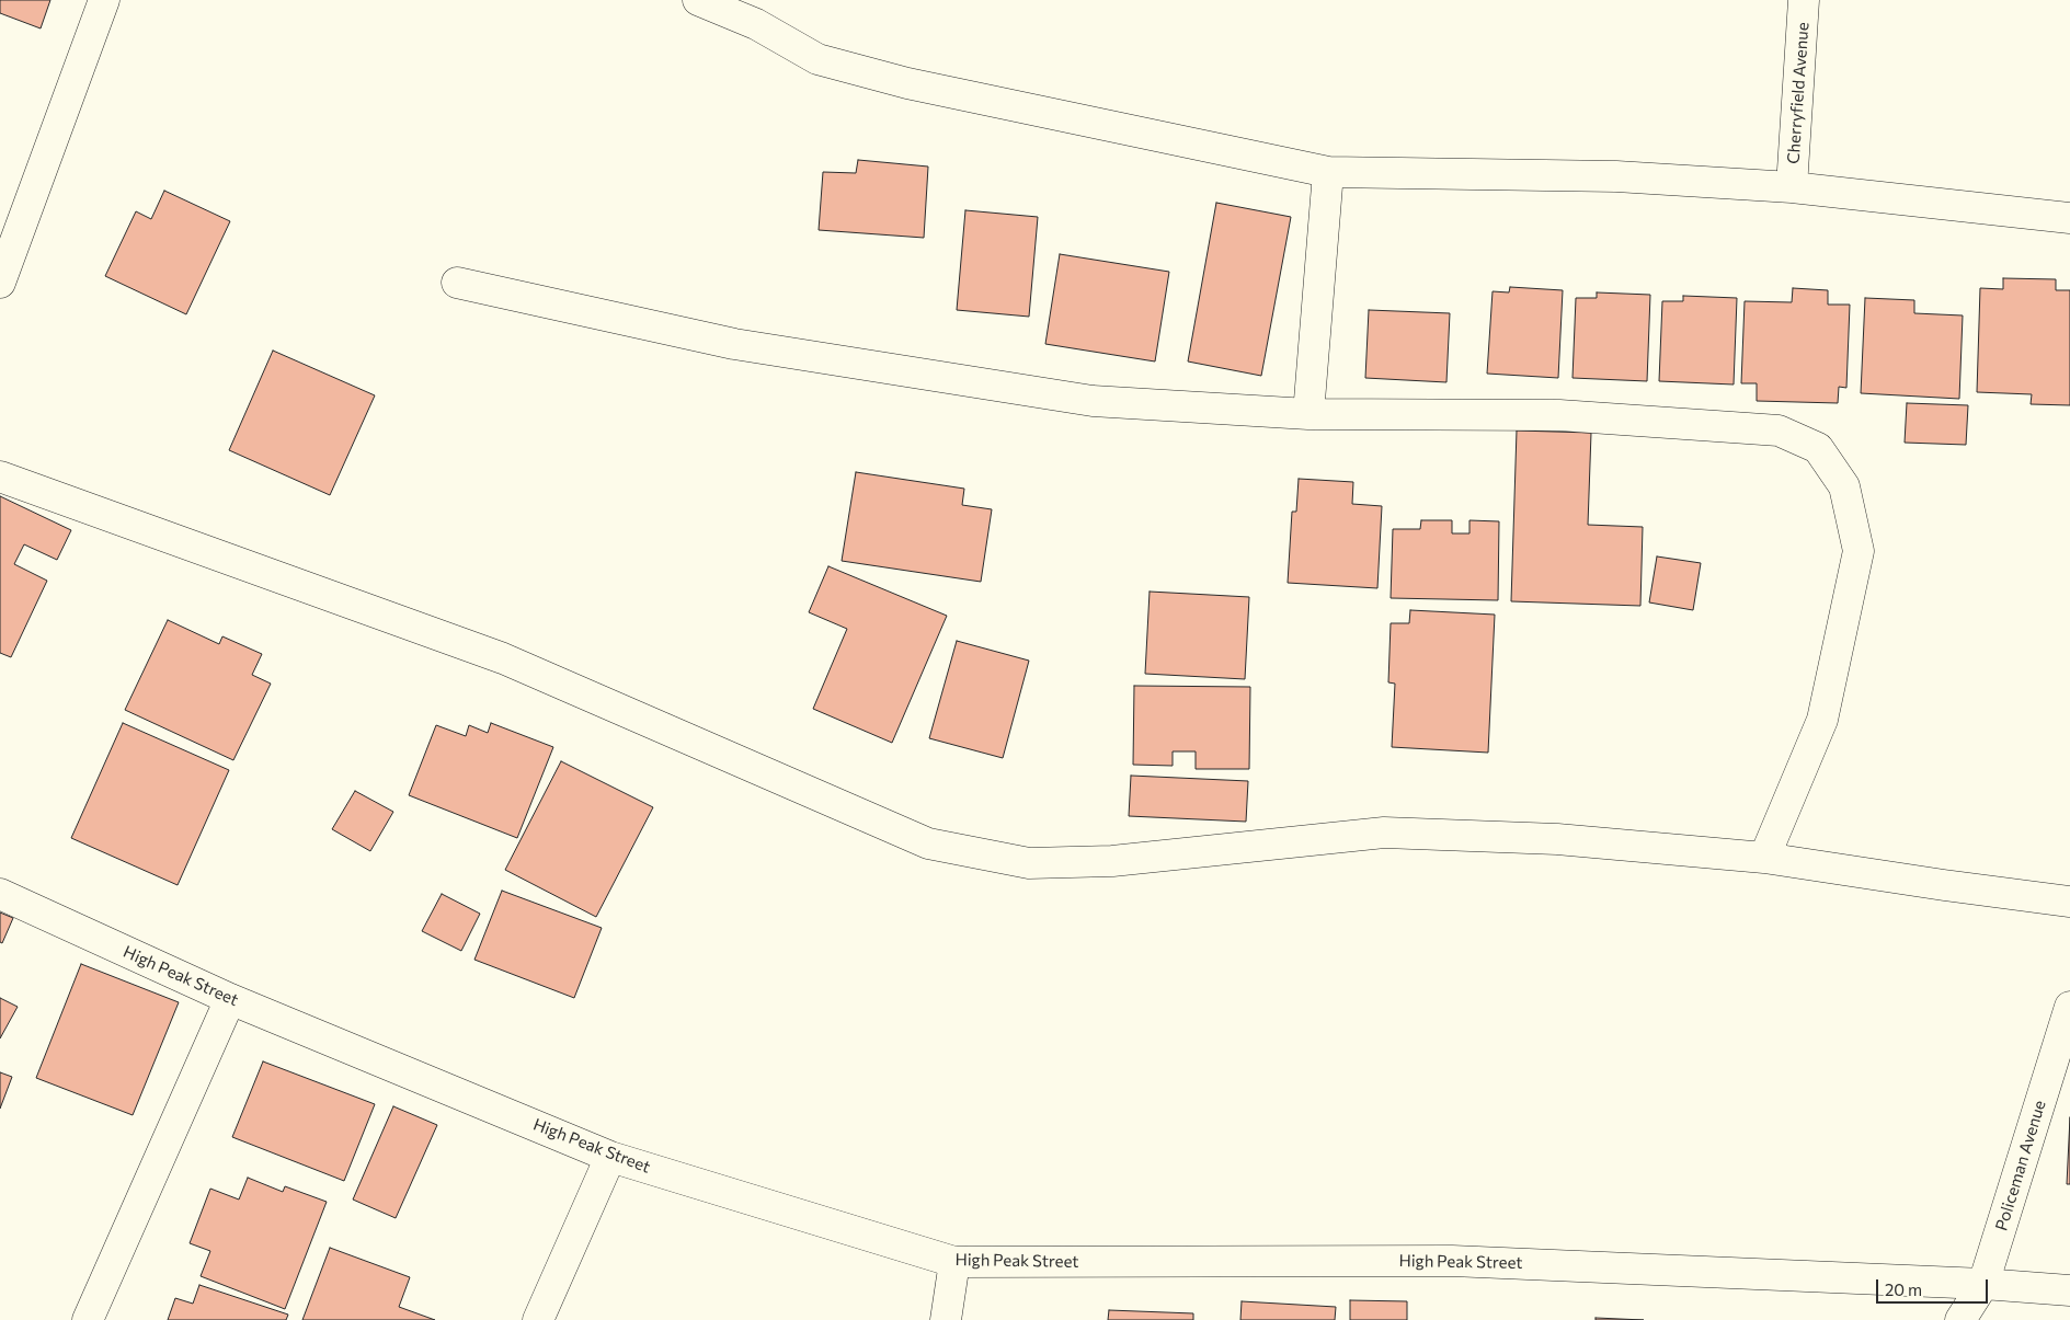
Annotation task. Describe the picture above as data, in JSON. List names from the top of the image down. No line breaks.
{"streets":{"street":["Cherryfield Avenue","High Peak Street","Policeman Avenue"]},"crossings":[["High Peak Street","Policeman Avenue"]],"scale_bar":"20 m"}
